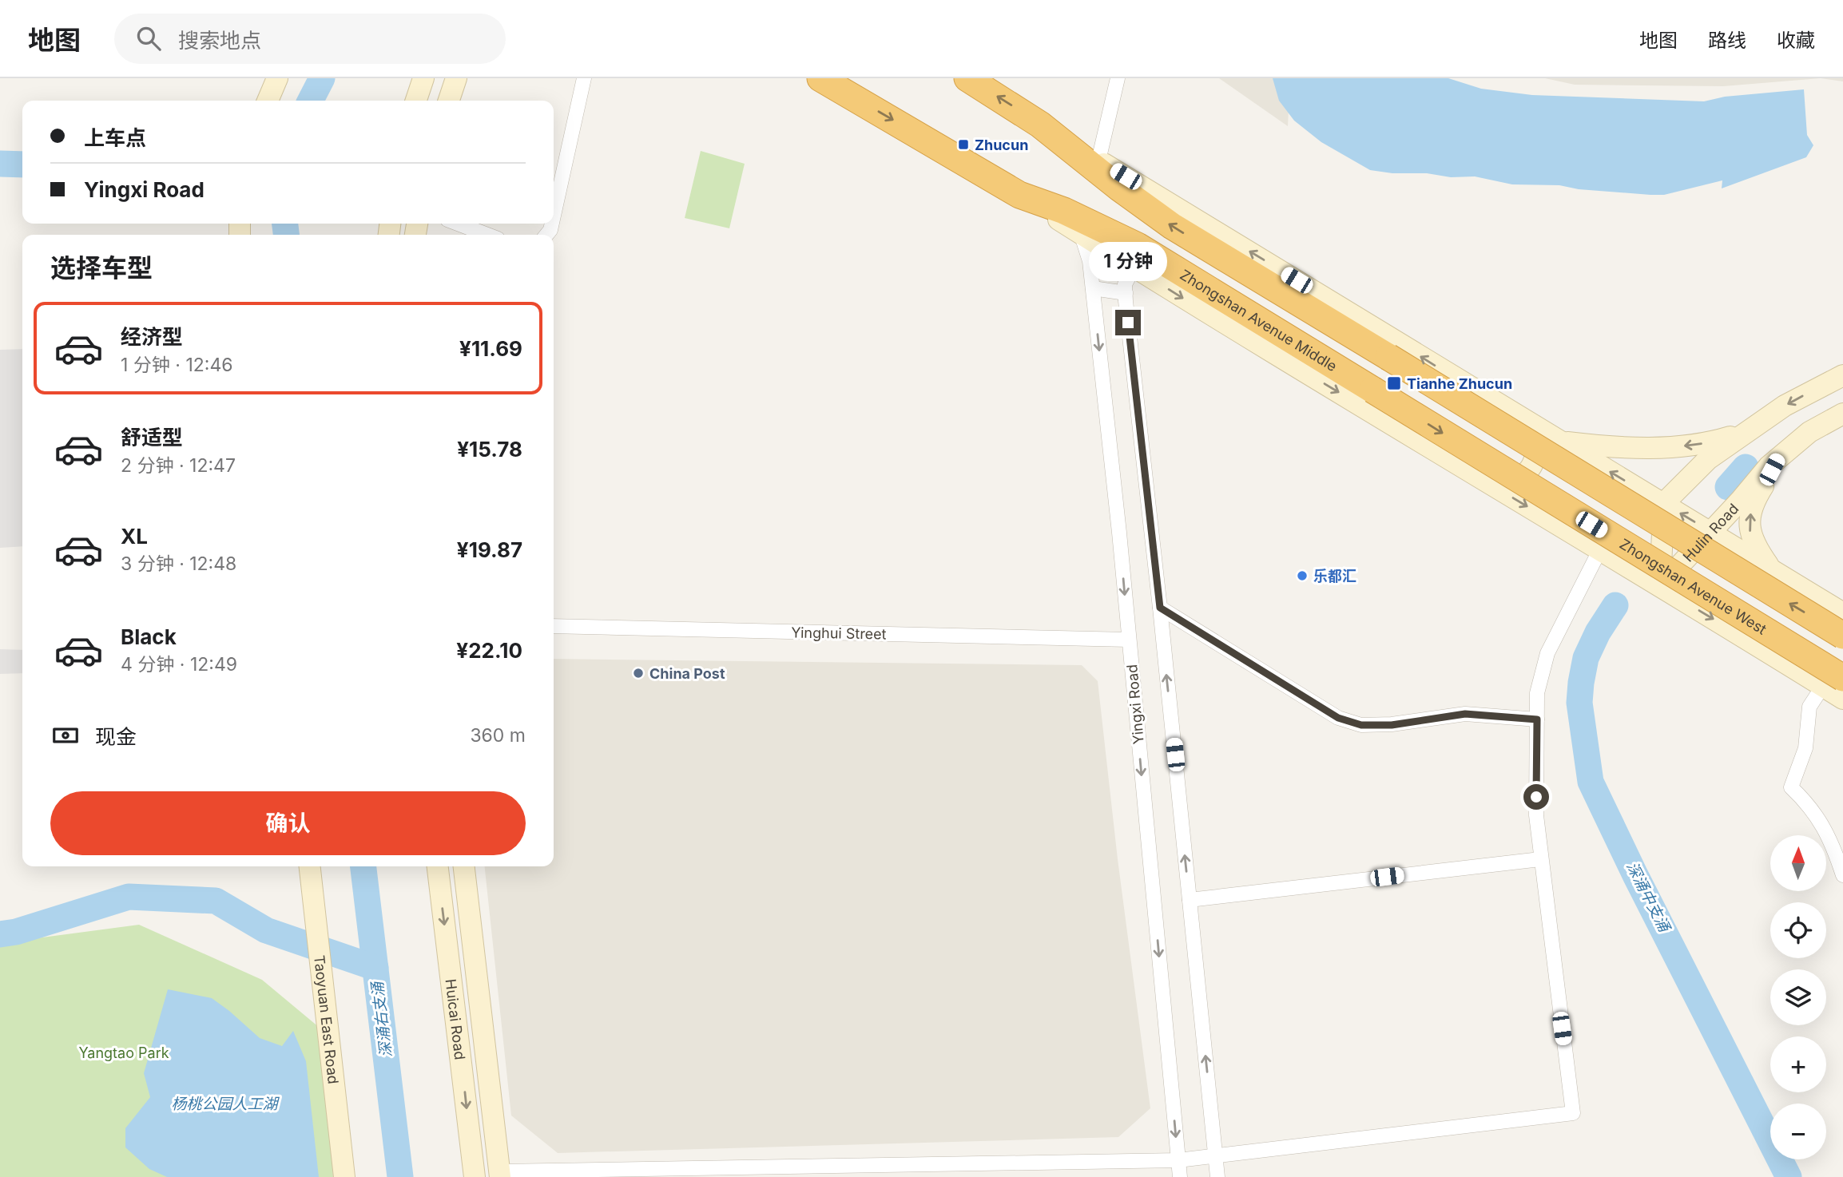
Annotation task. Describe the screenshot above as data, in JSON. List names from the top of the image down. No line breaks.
{"streets":{"highway":["Zhongshan Avenue Middle","Zhongshan Avenue West"],"main road":["Hulin Road","Taoyuan East Road","Huicai Road"],"street":["Yinghui Street","Yingxi Road"]},"crossings":[["Zhongshan Avenue Middle","Zhongshan Avenue West"],["Yinghui Street","Yingxi Road"]],"water":["深涌中支涌","深涌右支涌","杨桃公园人工湖"],"parks":["Yangtao Park"],"places":{"transit":["Zhucun","Tianhe Zhucun"],"other":["乐都汇","China Post"]},"north":"top","page":{"header":"地图","search":"搜索地点","nav":["地图","路线","收藏"],"banner":["上车点","Yingxi Road"],"heading":"选择车型","bubble":"1 分钟","list":[{"name":"经济型","note":"1 分钟 · 12:46","value":"¥11.69"},{"name":"舒适型","note":"2 分钟 · 12:47","value":"¥15.78"},{"name":"XL","note":"3 分钟 · 12:48","value":"¥19.87"},{"name":"Black","note":"4 分钟 · 12:49","value":"¥22.10"}],"pay":["现金","360 m"],"buttons":"确认","map_buttons":["+","−"]}}
